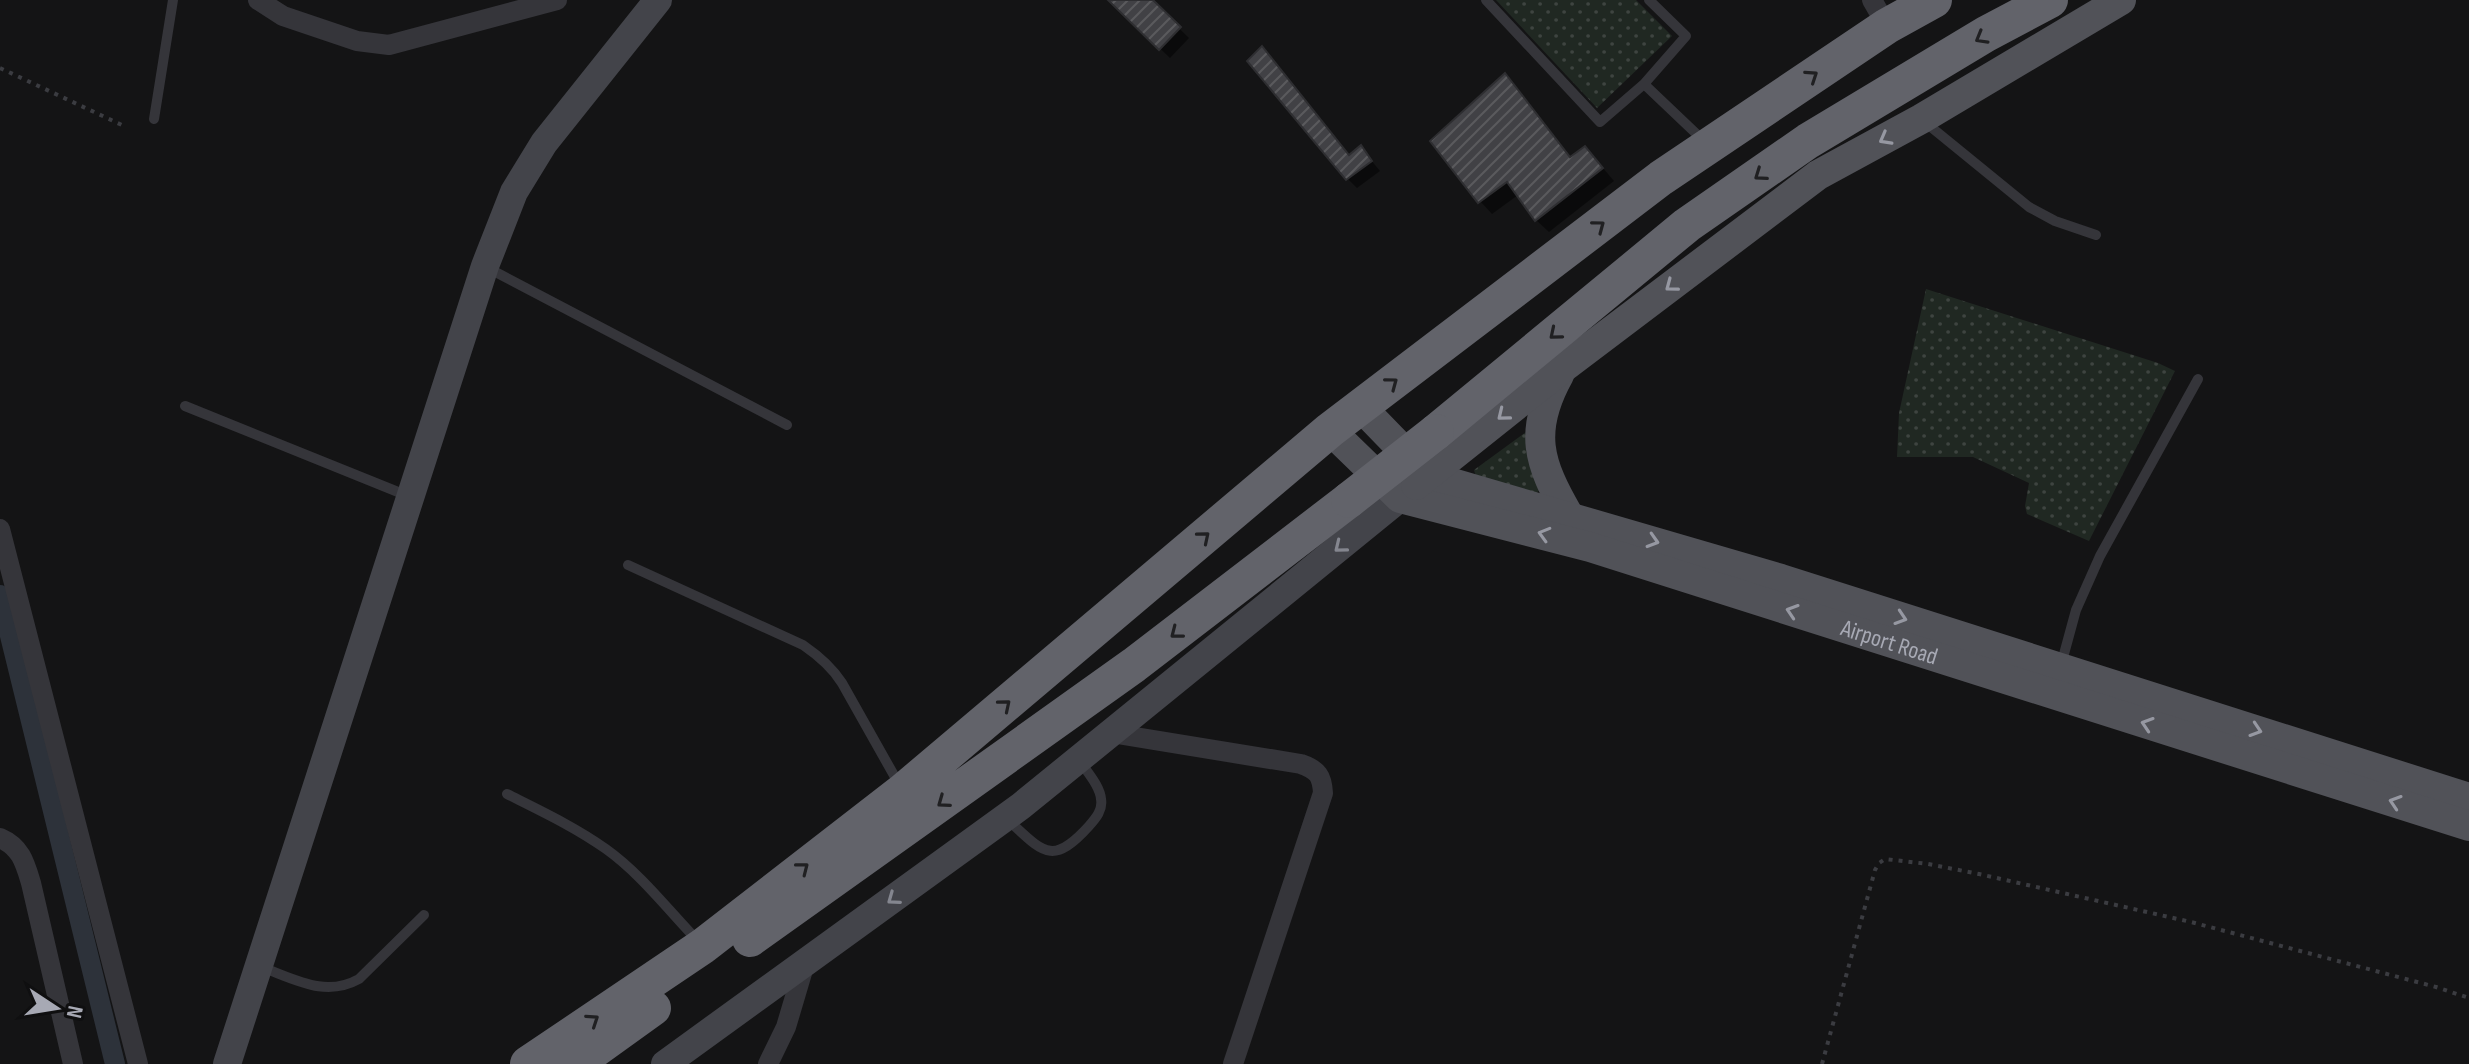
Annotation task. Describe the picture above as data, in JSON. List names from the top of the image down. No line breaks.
{"streets":{"main road":["Airport Road"]},"north":"right"}
